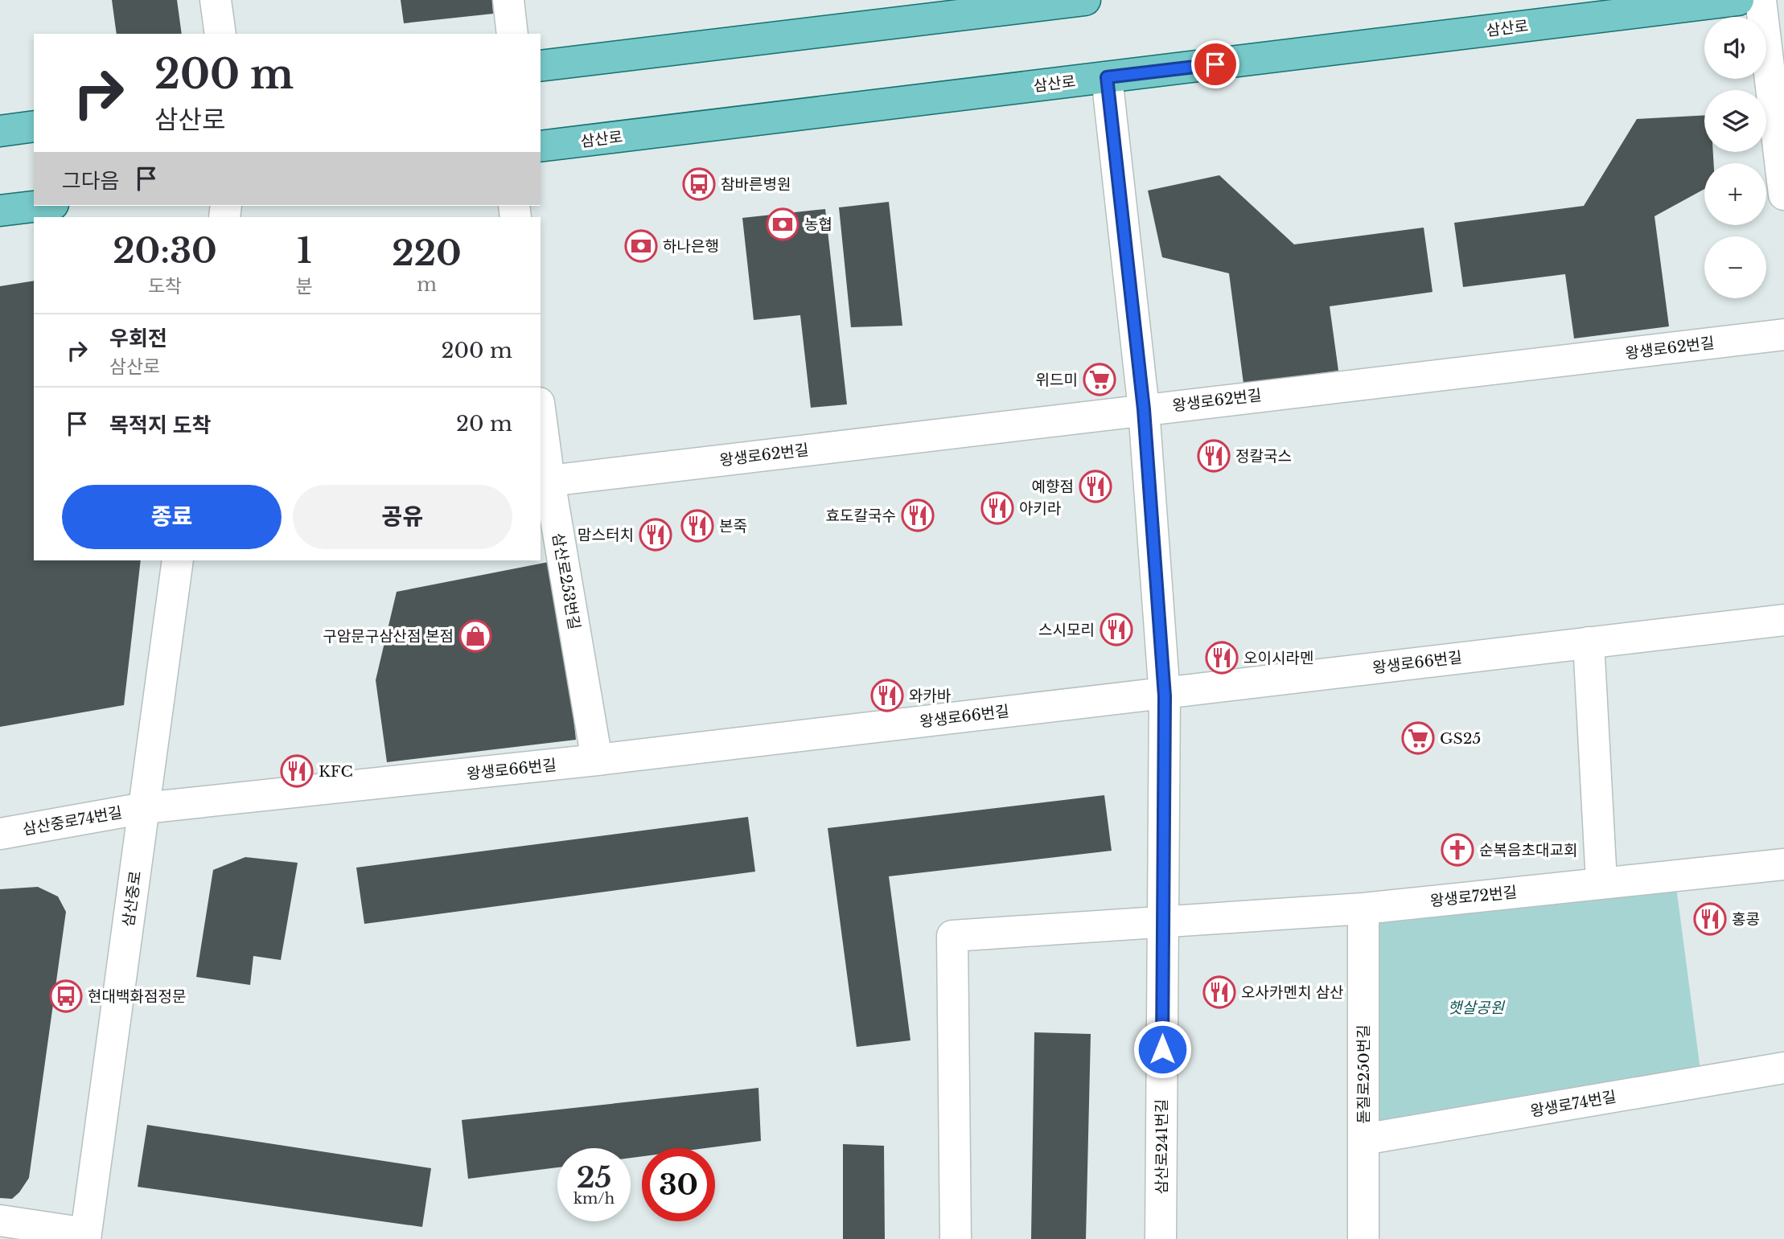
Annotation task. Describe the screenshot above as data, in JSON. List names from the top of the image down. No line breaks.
{"streets":{"main road":["삼산로"],"street":["왕생로62번길","삼산로253번길","왕생로66번길","삼산중로74번길","왕생로72번길","삼산중로","돋질로250번길","왕생로74번길","삼산로241번길"]},"crossings":[["삼산로","삼산로241번길"],["왕생로62번길","삼산로253번길"],["왕생로62번길","삼산로241번길"],["삼산로253번길","왕생로66번길"],["왕생로66번길","삼산중로74번길"],["왕생로66번길","삼산중로"],["왕생로66번길","삼산로241번길"],["삼산중로74번길","삼산중로"],["왕생로72번길","돋질로250번길"],["왕생로72번길","삼산로241번길"],["돋질로250번길","왕생로74번길"]],"parks":["햇살공원"],"places":{"bus stop":["참바른병원","현대백화점정문"],"bank":["농협","하나은행"],"supermarket":["위드미","GS25"],"restaurant":["정칼국스","예향점","아키라","효도칼국수","본죽","맘스터치","스시모리","오이시라멘","와카바","KFC","홍콩","오사카멘치 삼산"],"shop":["구암문구삼산점 본점"],"church":["순복음초대교회"]},"page":{"map_buttons":["+","−"],"turn":["200 m","삼산로"],"then":"그다음","eta":["20:30","도착","1","분","220","m"],"list":[{"name":"우회전","note":"삼산로","value":"200 m"},{"name":"목적지 도착","value":"20 m"}],"buttons":["종료","공유"],"speed":"25 km/h","limit":"30"}}
